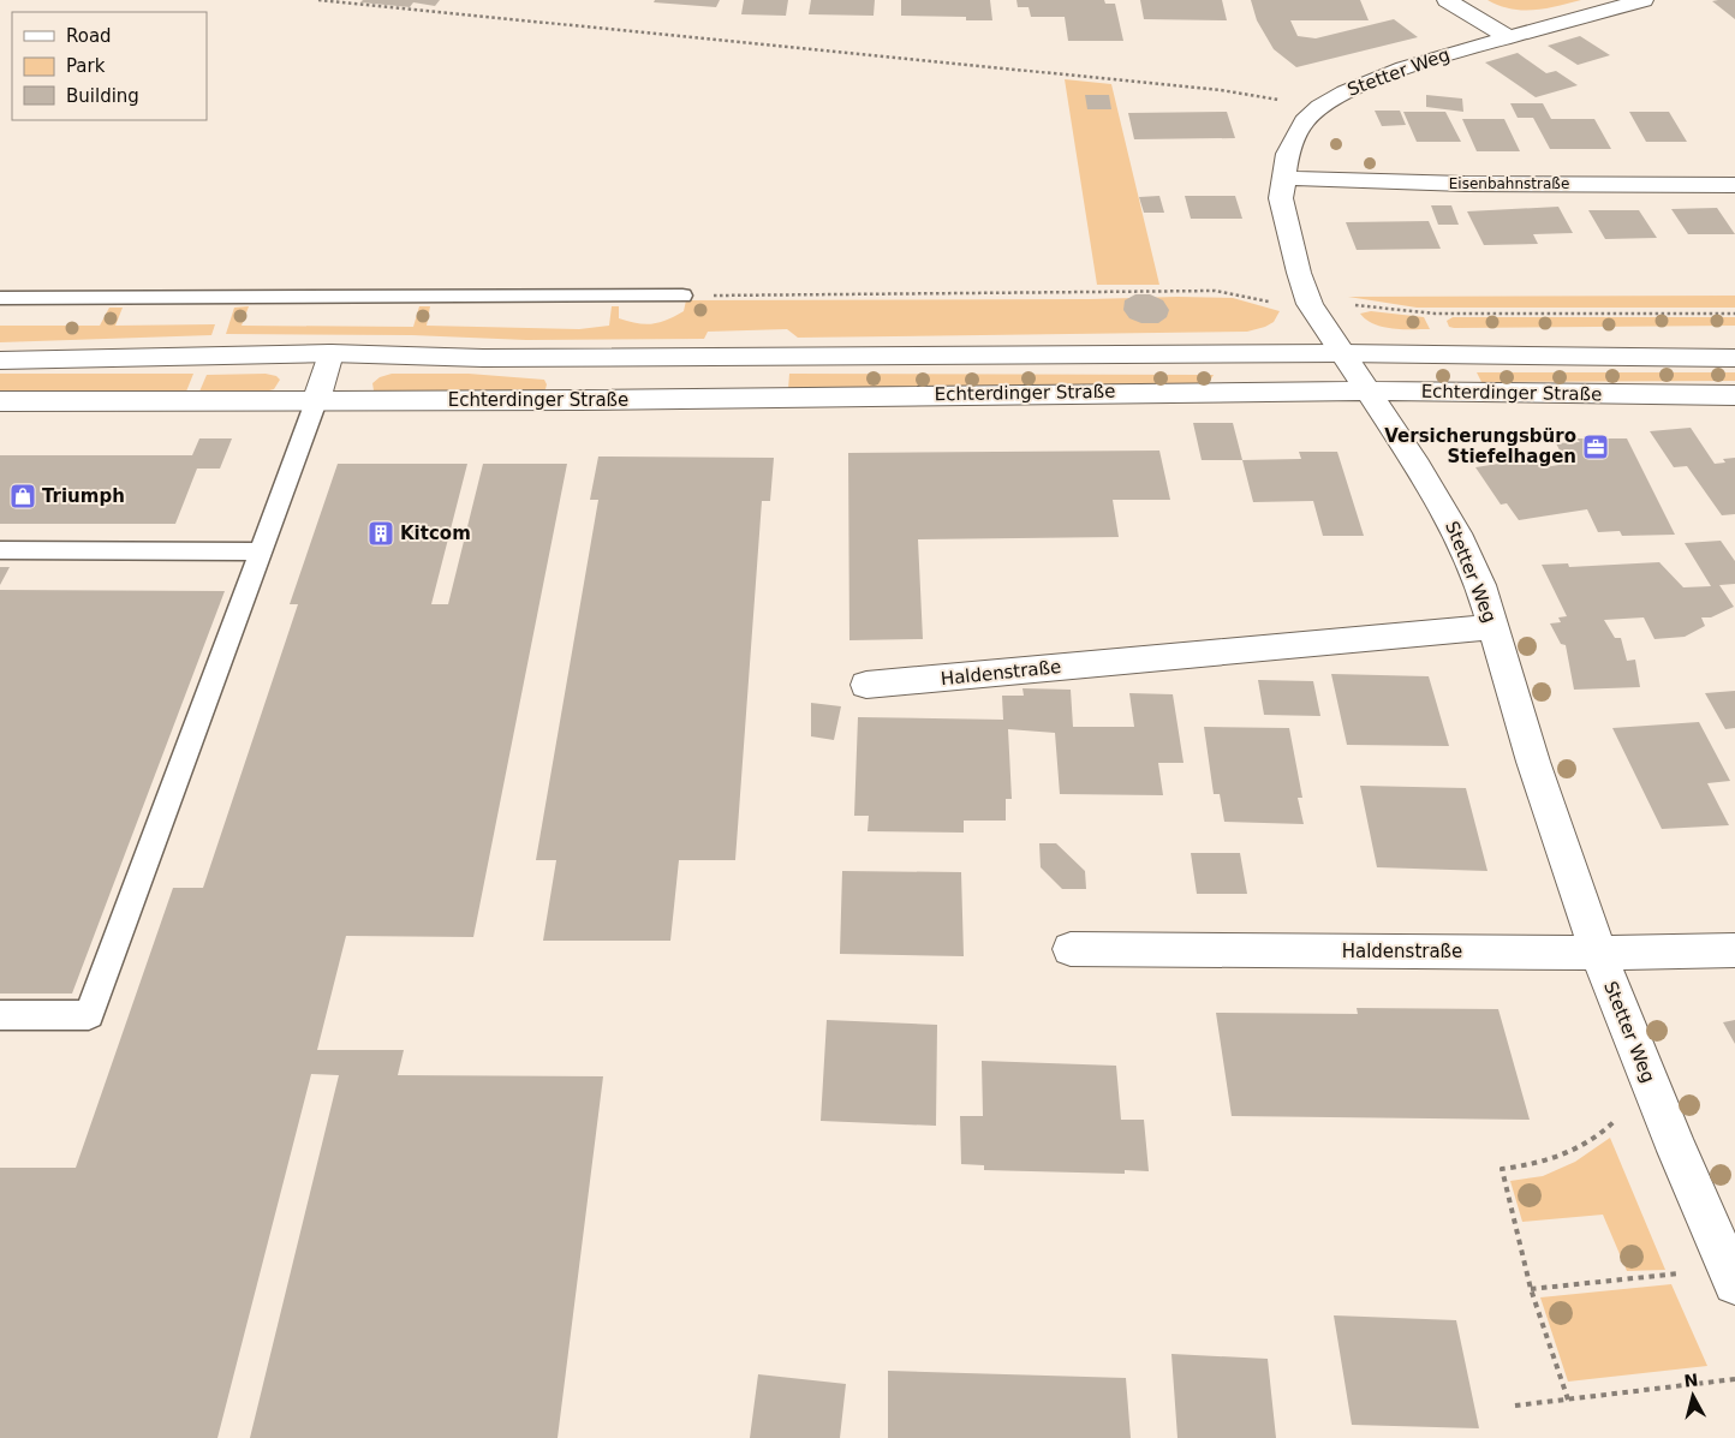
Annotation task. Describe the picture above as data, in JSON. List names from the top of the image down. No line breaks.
{"streets":{"street":["Stetter Weg","Eisenbahnstraße","Echterdinger Straße","Haldenstraße"]},"crossings":[["Stetter Weg","Eisenbahnstraße"],["Stetter Weg","Echterdinger Straße"],["Stetter Weg","Haldenstraße"]],"places":{"office":["Versicherungsbüro Stiefelhagen"],"shop":["Triumph"],"building":["Kitcom"]},"legend":["Road","Park","Building"],"north":"top"}
